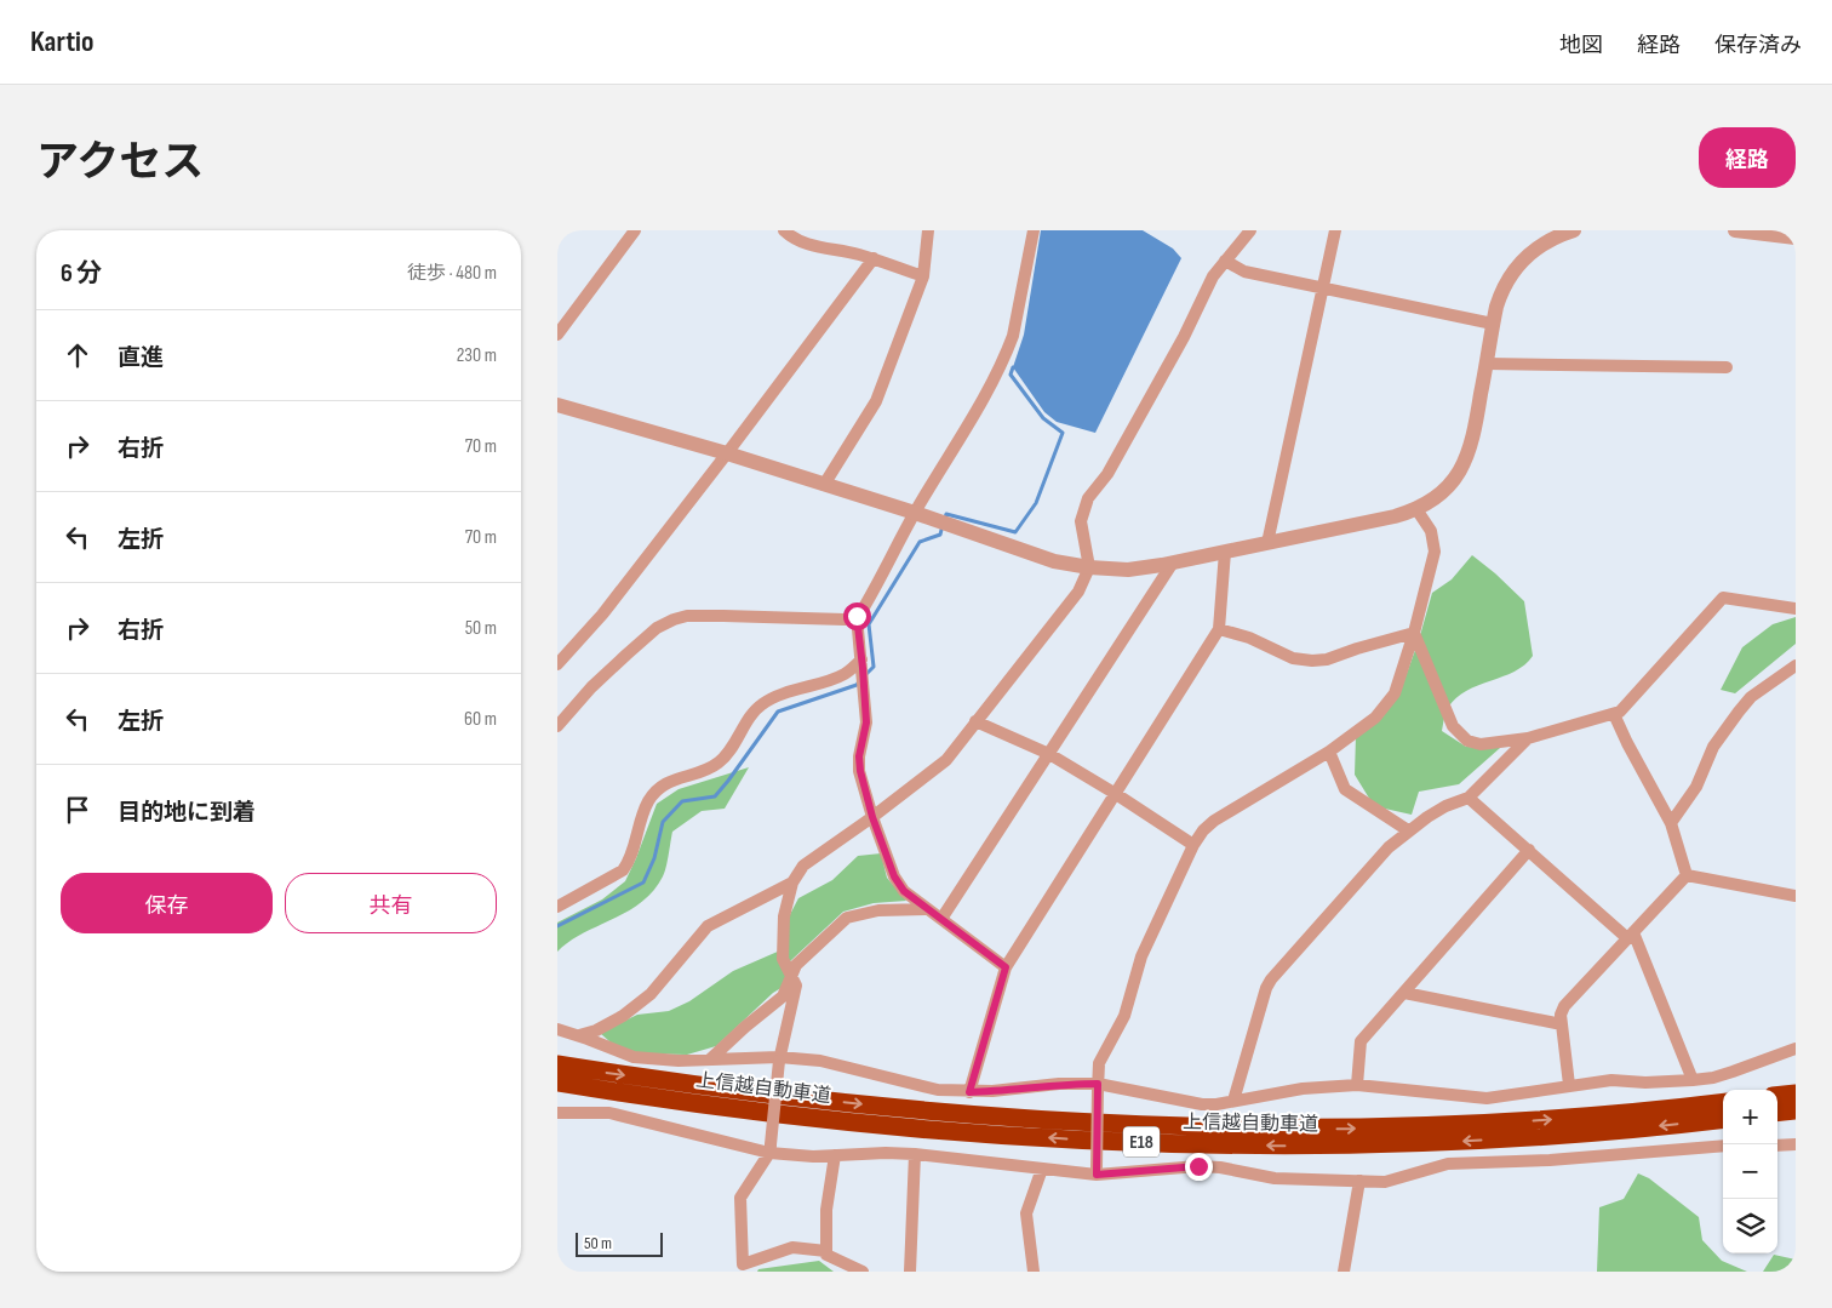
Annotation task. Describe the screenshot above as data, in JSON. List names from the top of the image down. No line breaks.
{"streets":{"highway":["上信越自動車道","E18"]},"scale_bar":"50 m","page":{"header":"Kartio","nav":["地図","経路","保存済み"],"title":"アクセス","buttons":["経路",["保存","共有"]],"heading":["6 分","徒歩 · 480 m"],"list":[["直進","230 m"],["右折","70 m"],["左折","70 m"],["右折","50 m"],["左折","60 m"],"目的地に到着"],"map_buttons":["+","−"],"scale":"50 m"}}
